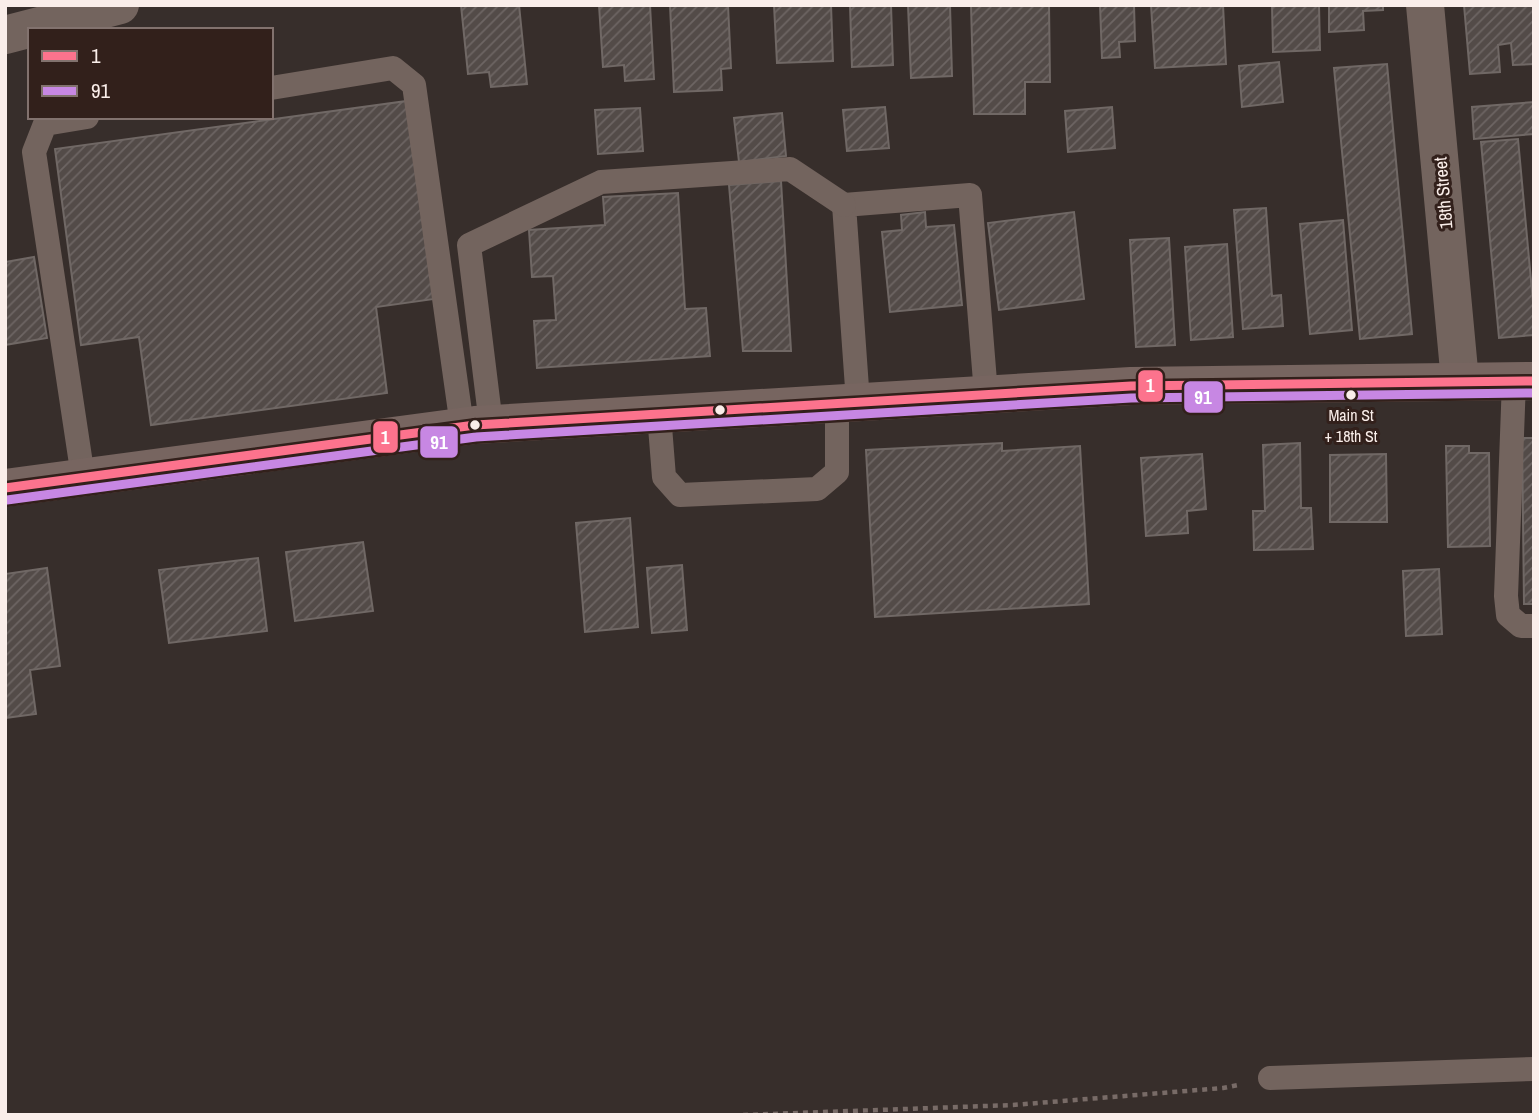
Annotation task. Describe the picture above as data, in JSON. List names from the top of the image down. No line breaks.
{"streets":{"street":["18th Street"]},"places":["Main St + 18th St"],"lines":["transit line 1","transit line 91"],"legend":["1","91"]}
